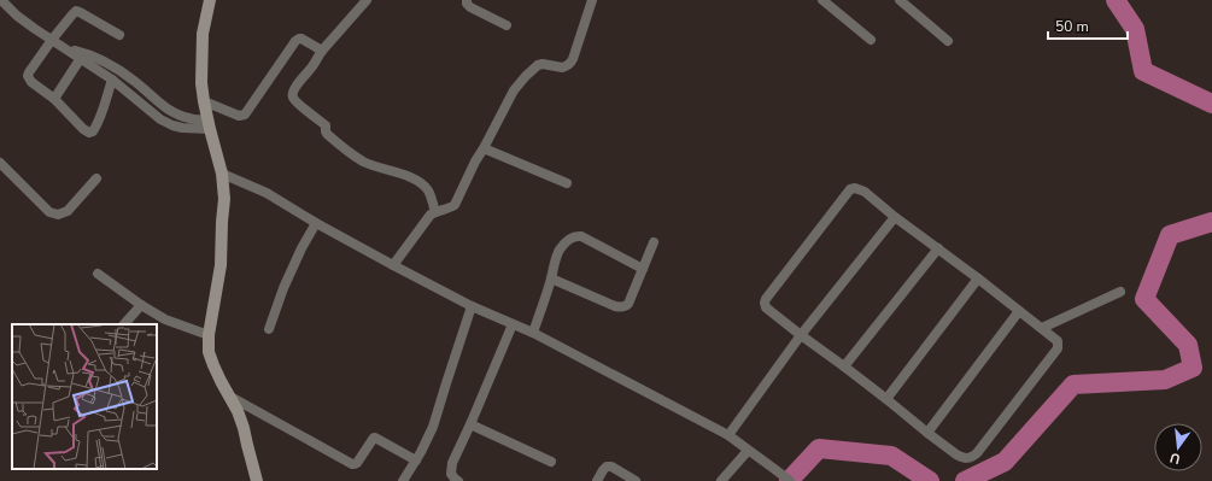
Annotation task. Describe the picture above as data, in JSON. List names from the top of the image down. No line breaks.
{"scale_bar":"50 m","north":"bottom"}
